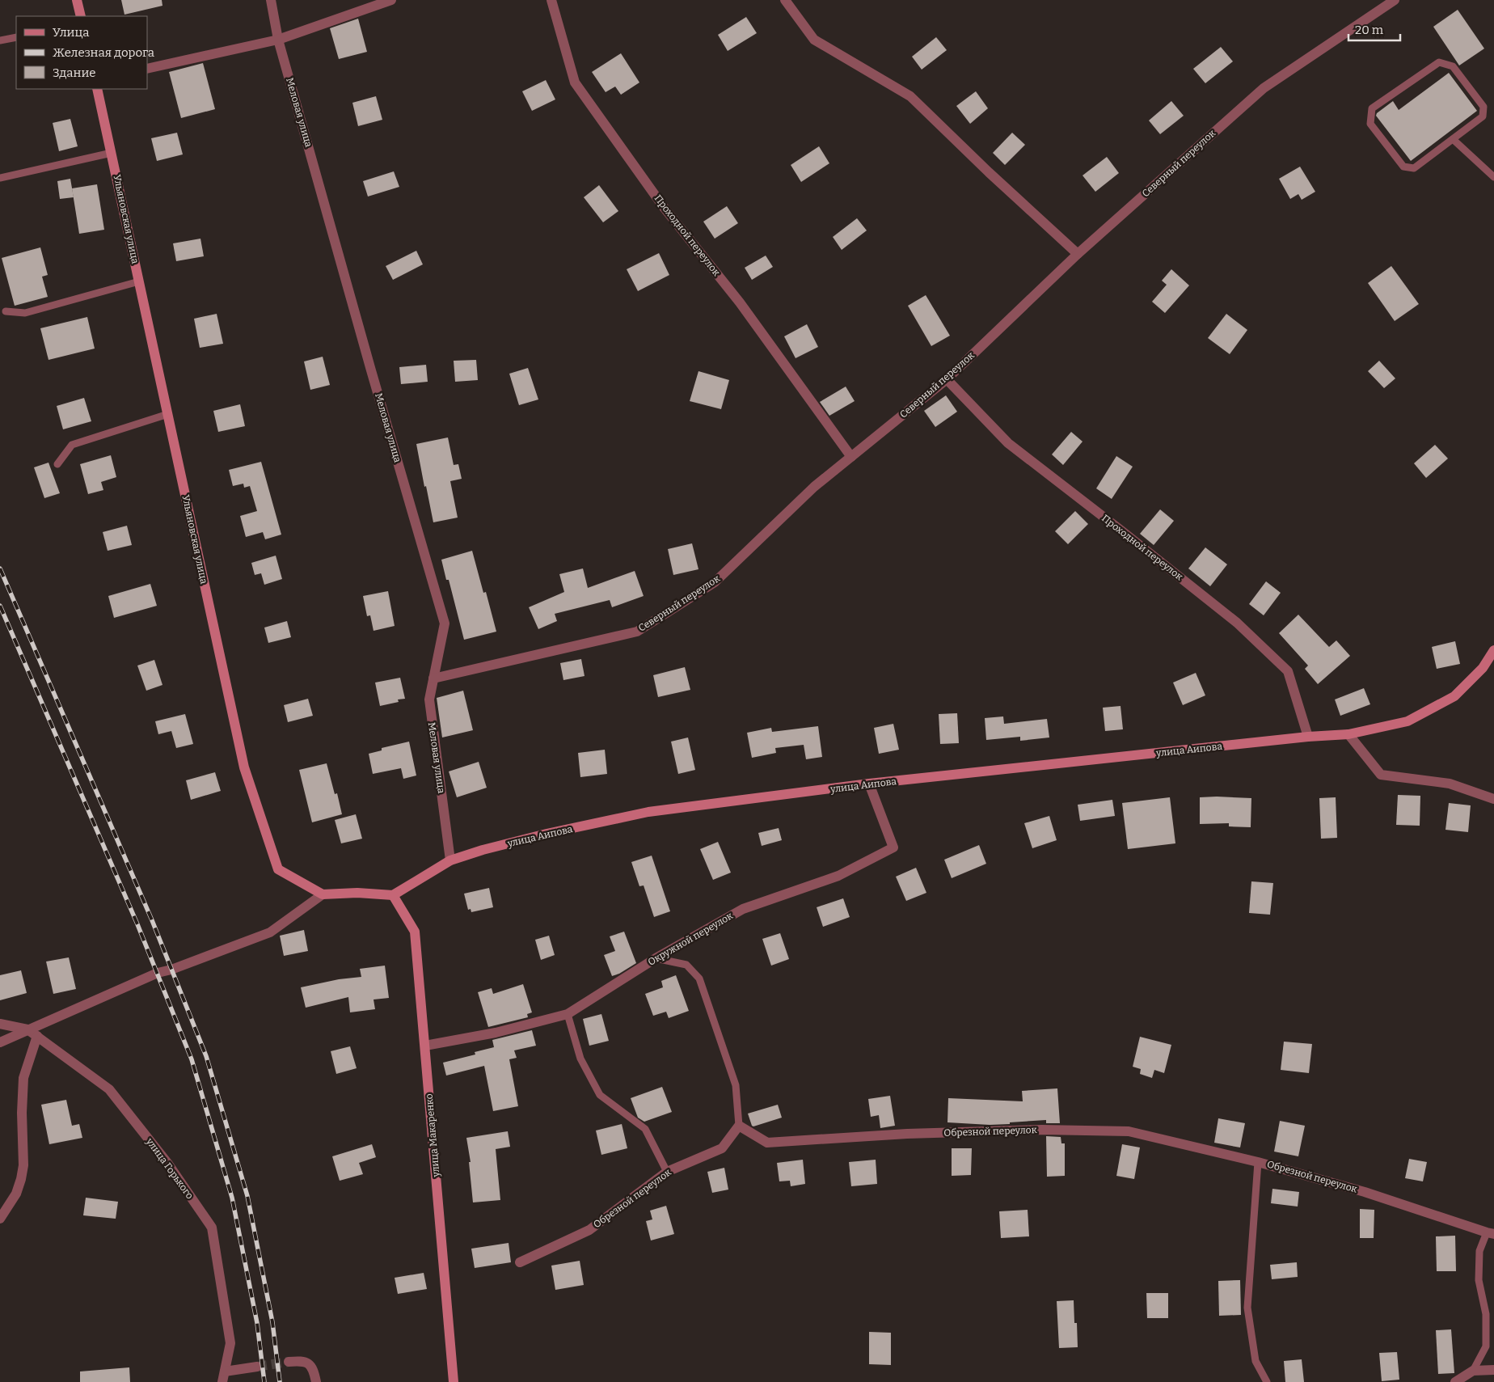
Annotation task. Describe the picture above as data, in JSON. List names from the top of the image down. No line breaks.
{"streets":{"main road":["Ульяновская улица","улица Аипова","улица Макаренко"],"street":["Меловая улица","Северный переулок","Проходной переулок","Окружной переулок","Обрезной переулок","улица Горького"]},"crossings":[["Меловая улица","Северный переулок"],["Меловая улица","улица Аипова"],["Северный переулок","Проходной переулок"],["Проходной переулок","улица Аипова"],["улица Аипова","Окружной переулок"],["улица Аипова","улица Макаренко"],["Окружной переулок","улица Макаренко"]],"legend":["Улица","Железная дорога","Здание"],"scale_bar":"20 m"}
